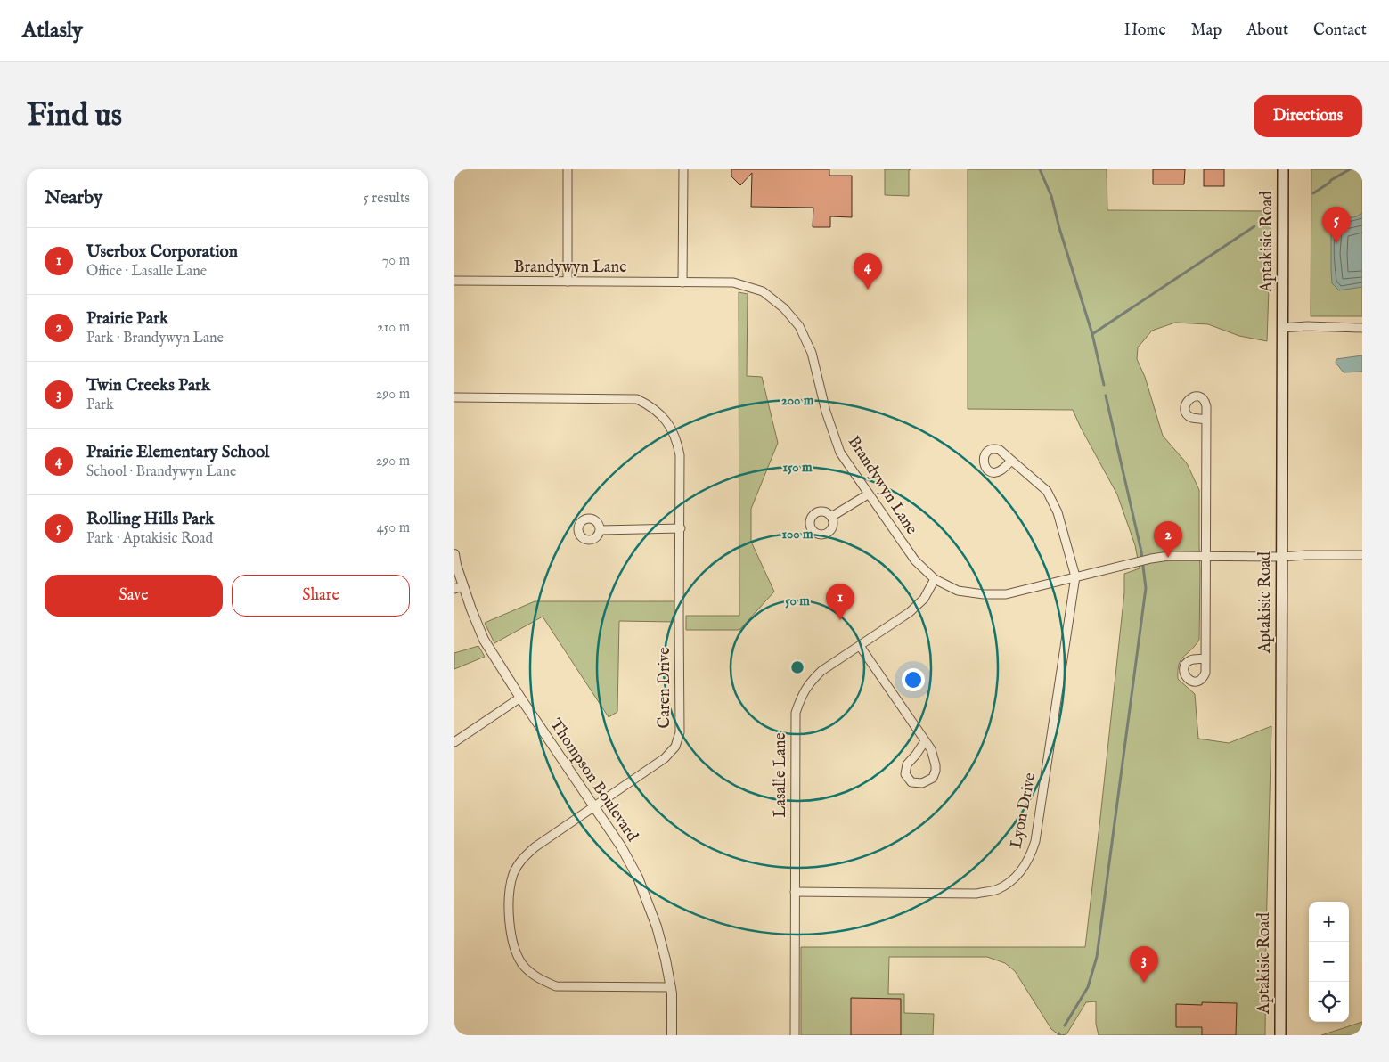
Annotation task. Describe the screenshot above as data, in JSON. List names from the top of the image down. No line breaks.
{"streets":{"main road":["Aptakisic Road"],"street":["Brandywyn Lane","Caren Drive","Lasalle Lane","Thompson Boulevard","Lyon Drive"]},"crossings":[["Aptakisic Road","Brandywyn Lane"],["Brandywyn Lane","Lasalle Lane"],["Brandywyn Lane","Lyon Drive"],["Caren Drive","Thompson Boulevard"],["Lasalle Lane","Lyon Drive"]],"page":{"header":"Atlasly","nav":["Home","Map","About","Contact"],"buttons":["Directions",["Save","Share"]],"title":"Find us","heading":["Nearby","5 results"],"pins":["5","4","2","1","3"],"list":[{"mark":"1","name":"Userbox Corporation","note":"Office · Lasalle Lane","value":"70 m"},{"mark":"2","name":"Prairie Park","note":"Park · Brandywyn Lane","value":"210 m"},{"mark":"3","name":"Twin Creeks Park","note":"Park","value":"290 m"},{"mark":"4","name":"Prairie Elementary School","note":"School · Brandywyn Lane","value":"290 m"},{"mark":"5","name":"Rolling Hills Park","note":"Park · Aptakisic Road","value":"450 m"}],"map_buttons":["+","−"]},"rings":["200 m","150 m","100 m","50 m"]}
